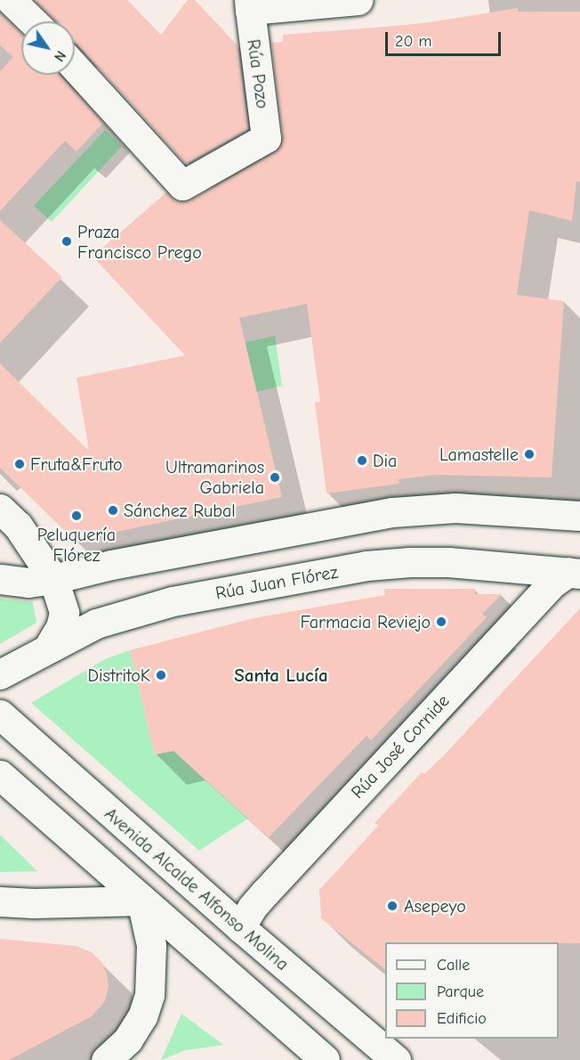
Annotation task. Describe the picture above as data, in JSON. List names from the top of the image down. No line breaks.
{"streets":{"main road":["Rúa Pozo","Rúa Juan Flórez","Rúa José Cornide","Avenida Alcalde Alfonso Molina"]},"crossings":[["Rúa Juan Flórez","Rúa José Cornide"],["Rúa José Cornide","Avenida Alcalde Alfonso Molina"]],"districts":["Santa Lucía"],"places":["Praza Francisco Prego","Lamastelle","Dia","Fruta&Fruto","Ultramarinos Gabriela","Sánchez Rubal","Peluquería Flórez","Farmacia Reviejo","DistritoK","Asepeyo"],"legend":["Calle","Parque","Edificio"],"scale_bar":"20 m","north":"bottom right"}
